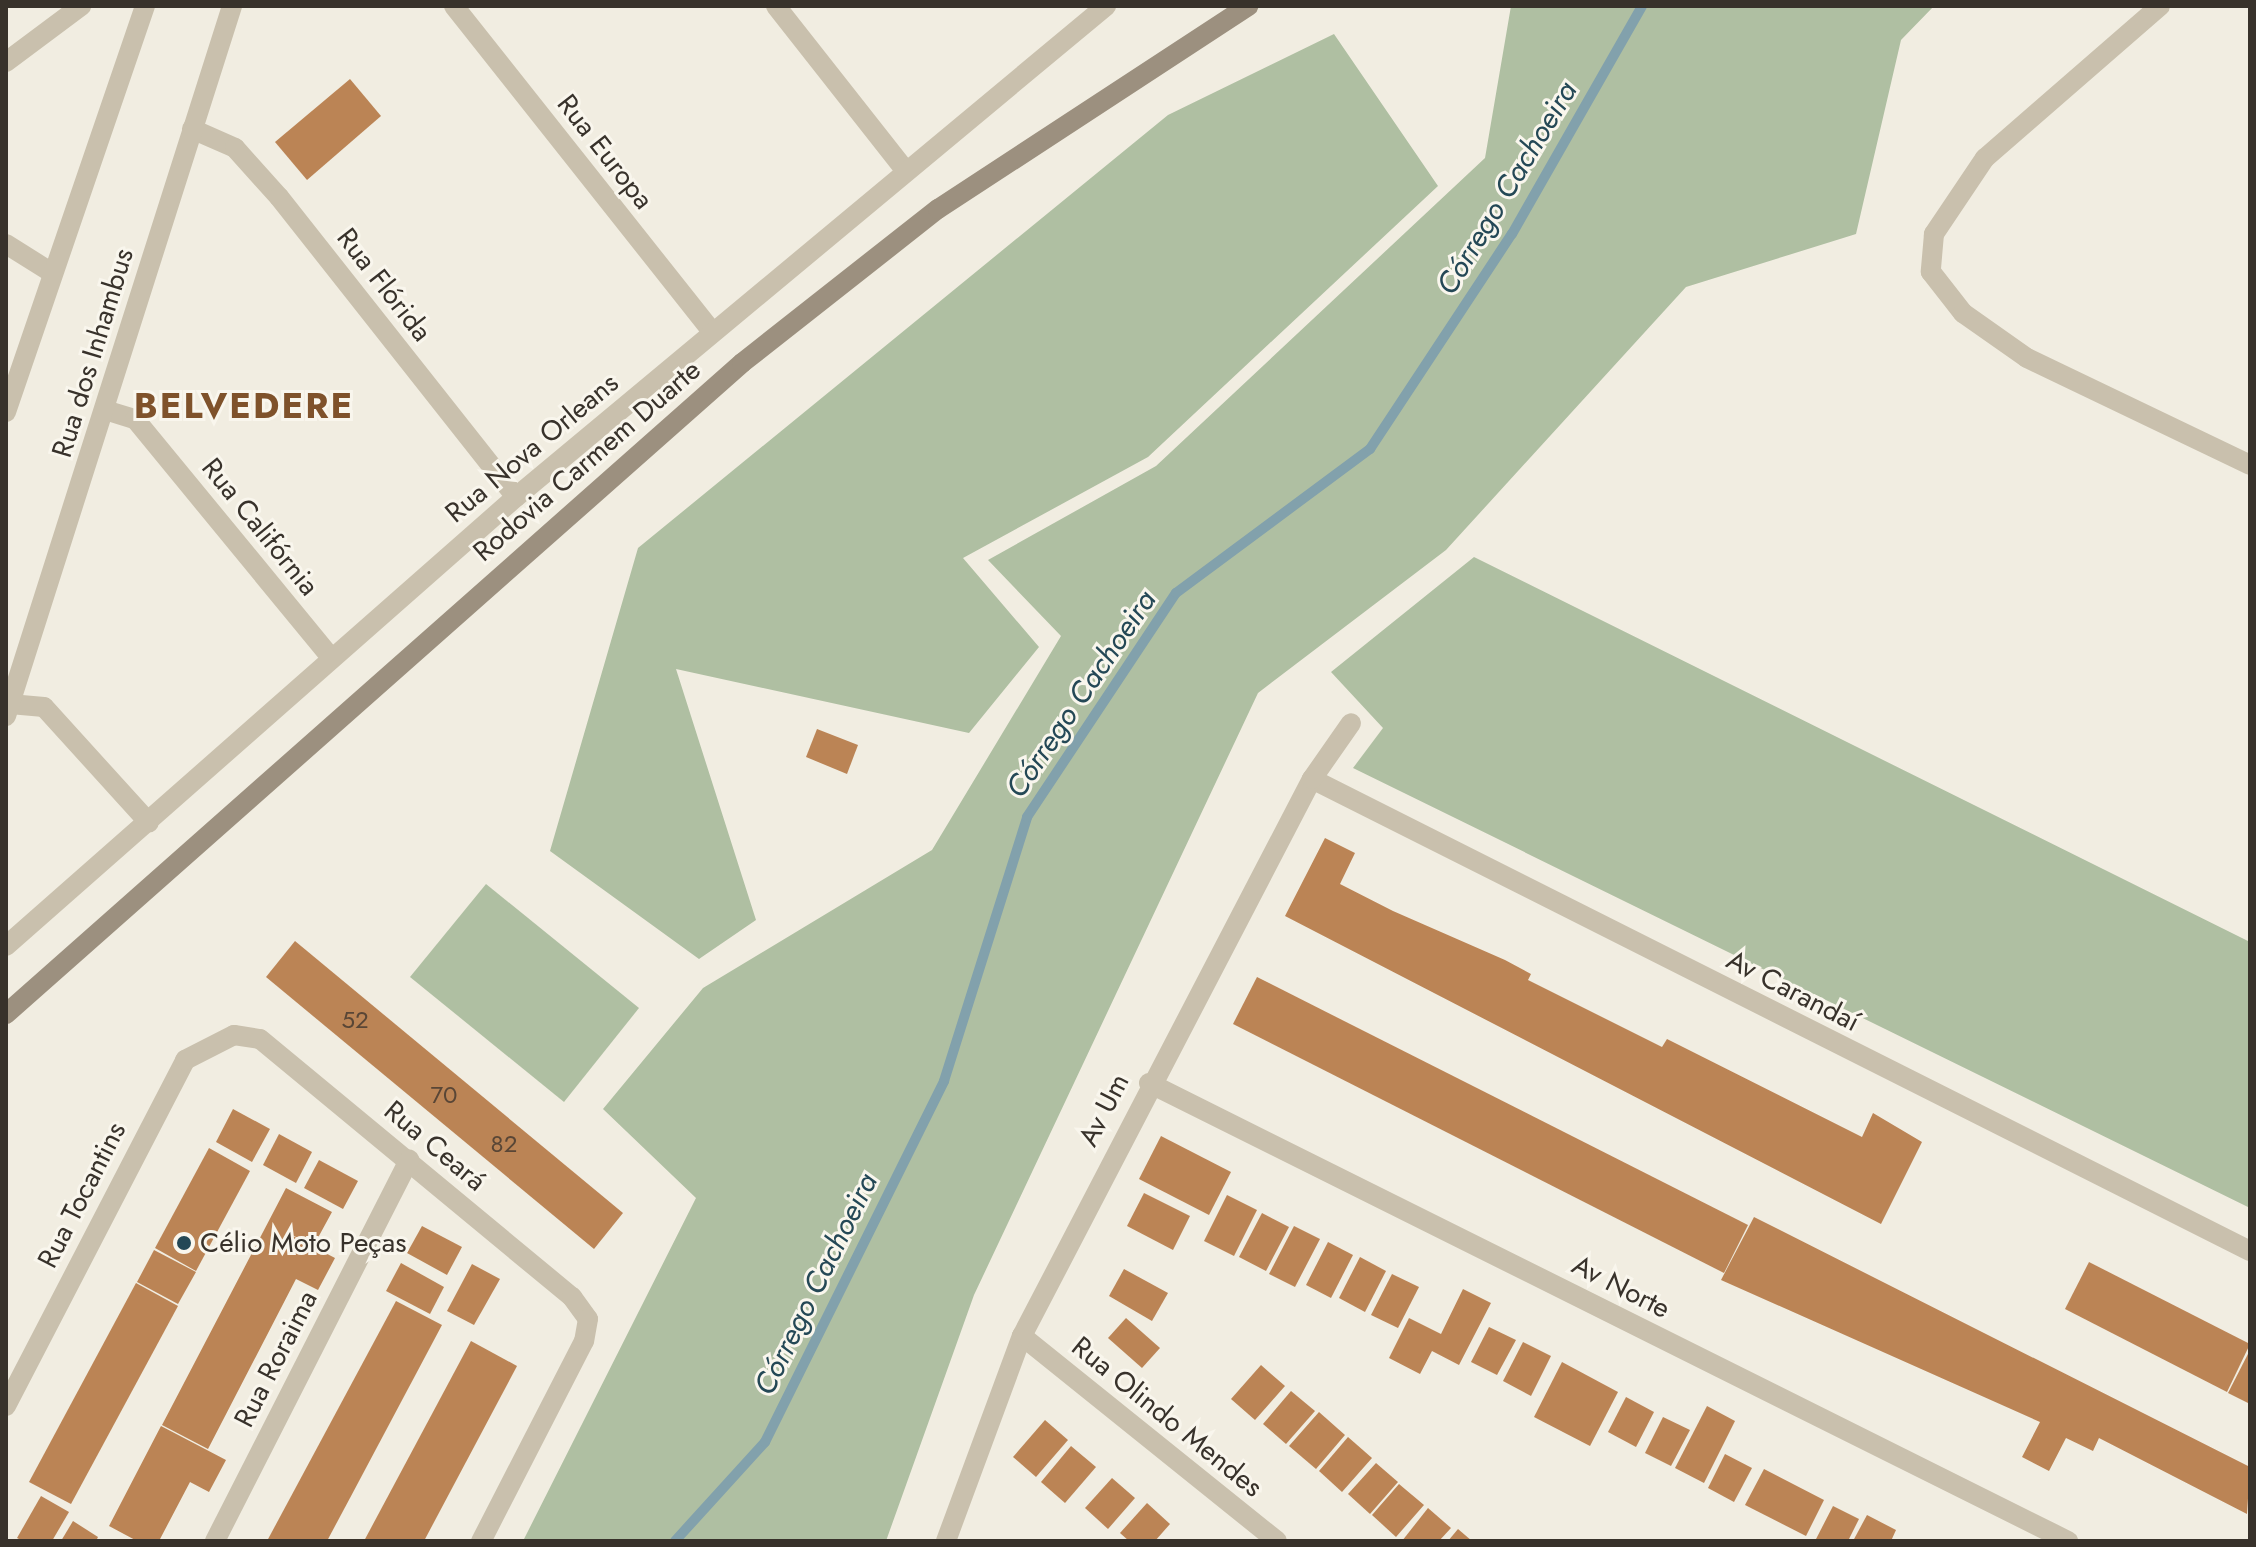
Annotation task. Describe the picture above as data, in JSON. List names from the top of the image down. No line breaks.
{"streets":{"street":["Rua Europa","Rua Flórida","Rua dos Inhambus","Rua Nova Orleans","Rodovia Carmem Duarte","Rua Califórnia","Av Carandaí","Av Um","Rua Ceará","Rua Tocantins","Av Norte","Rua Roraima","Rua Olindo Mendes"]},"crossings":[["Rua Europa","Rua Nova Orleans"],["Rua Flórida","Rua dos Inhambus"],["Rua Flórida","Rua Nova Orleans"],["Rua dos Inhambus","Rua Califórnia"],["Rua Nova Orleans","Rua Califórnia"],["Av Carandaí","Av Um"],["Av Um","Av Norte"],["Av Um","Rua Olindo Mendes"],["Rua Ceará","Rua Tocantins"],["Rua Ceará","Rua Roraima"]],"districts":["BELVEDERE"],"water":["Córrego Cachoeira"],"places":["Célio Moto Peças"],"house_numbers":["52","70","82"]}
